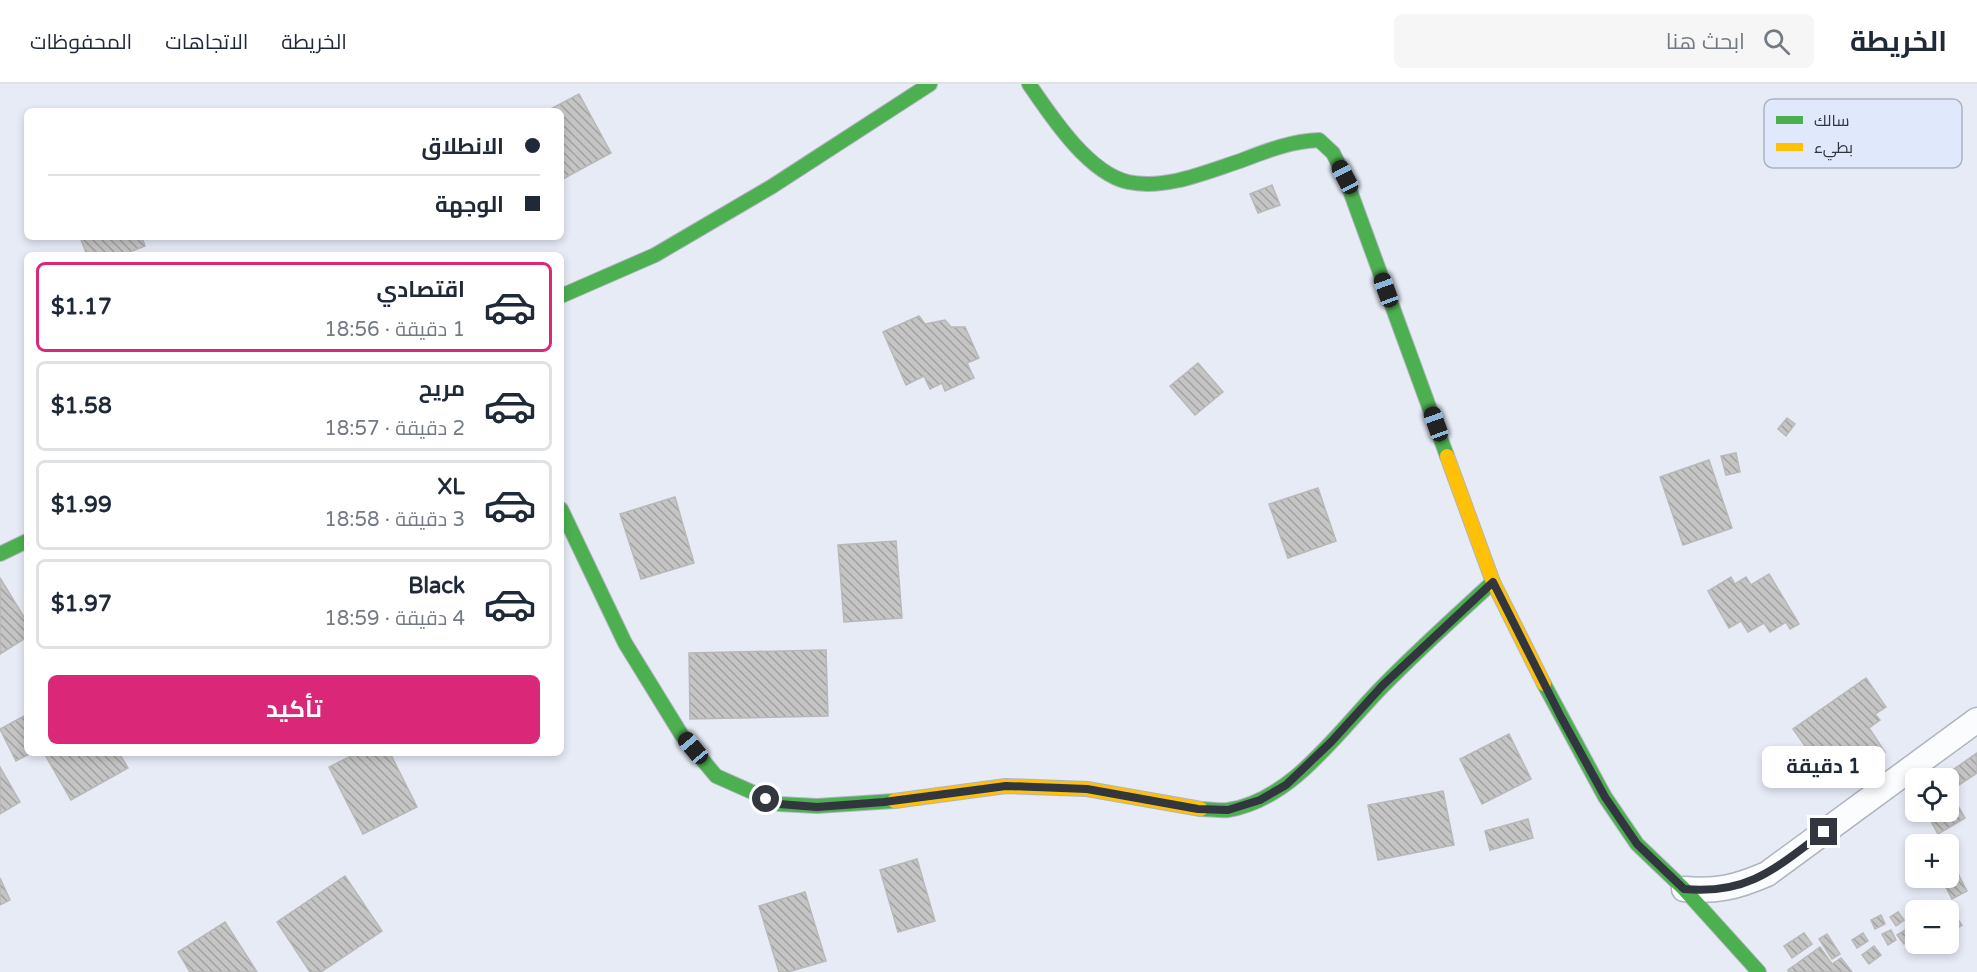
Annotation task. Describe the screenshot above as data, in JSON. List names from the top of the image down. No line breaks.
{"legend":["سالك","بطيء"],"page":{"header":"الخريطة","search":"ابحث هنا","nav":["الخريطة","الاتجاهات","المحفوظات"],"banner":["الانطلاق","الوجهة"],"list":[{"name":"اقتصادي","note":"1 دقيقة · 18:56","value":"$1.17"},{"name":"مريح","note":"2 دقيقة · 18:57","value":"$1.58"},{"name":"XL","note":"3 دقيقة · 18:58","value":"$1.99"},{"name":"Black","note":"4 دقيقة · 18:59","value":"$1.97"}],"buttons":"تأكيد","bubble":"1 دقيقة","map_buttons":["+","−"]}}
